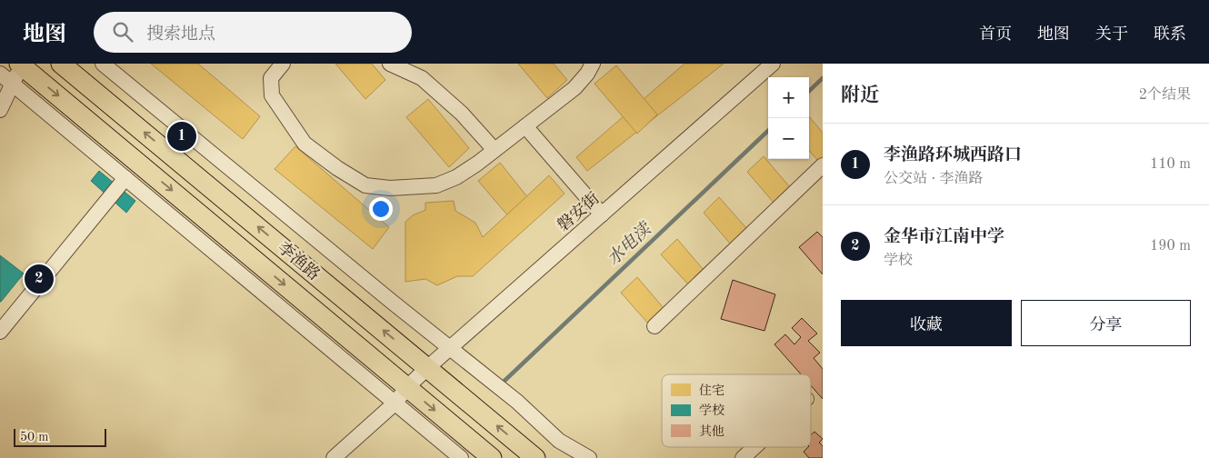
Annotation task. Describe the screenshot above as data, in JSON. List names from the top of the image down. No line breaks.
{"streets":{"main road":["李渔路"],"street":["磐安街"]},"crossings":[["磐安街","李渔路"]],"water":["水电渎"],"legend":["住宅","学校","其他"],"scale_bar":"50 m","page":{"header":"地图","search":"搜索地点","nav":["首页","地图","关于","联系"],"heading":["附近","2个结果"],"map_buttons":["+","−"],"pins":["1","2"],"list":[{"mark":"1","name":"李渔路环城西路口","note":"公交站 · 李渔路","value":"110 m"},{"mark":"2","name":"金华市江南中学","note":"学校","value":"190 m"}],"buttons":["收藏","分享"],"scale":"50 m"}}
